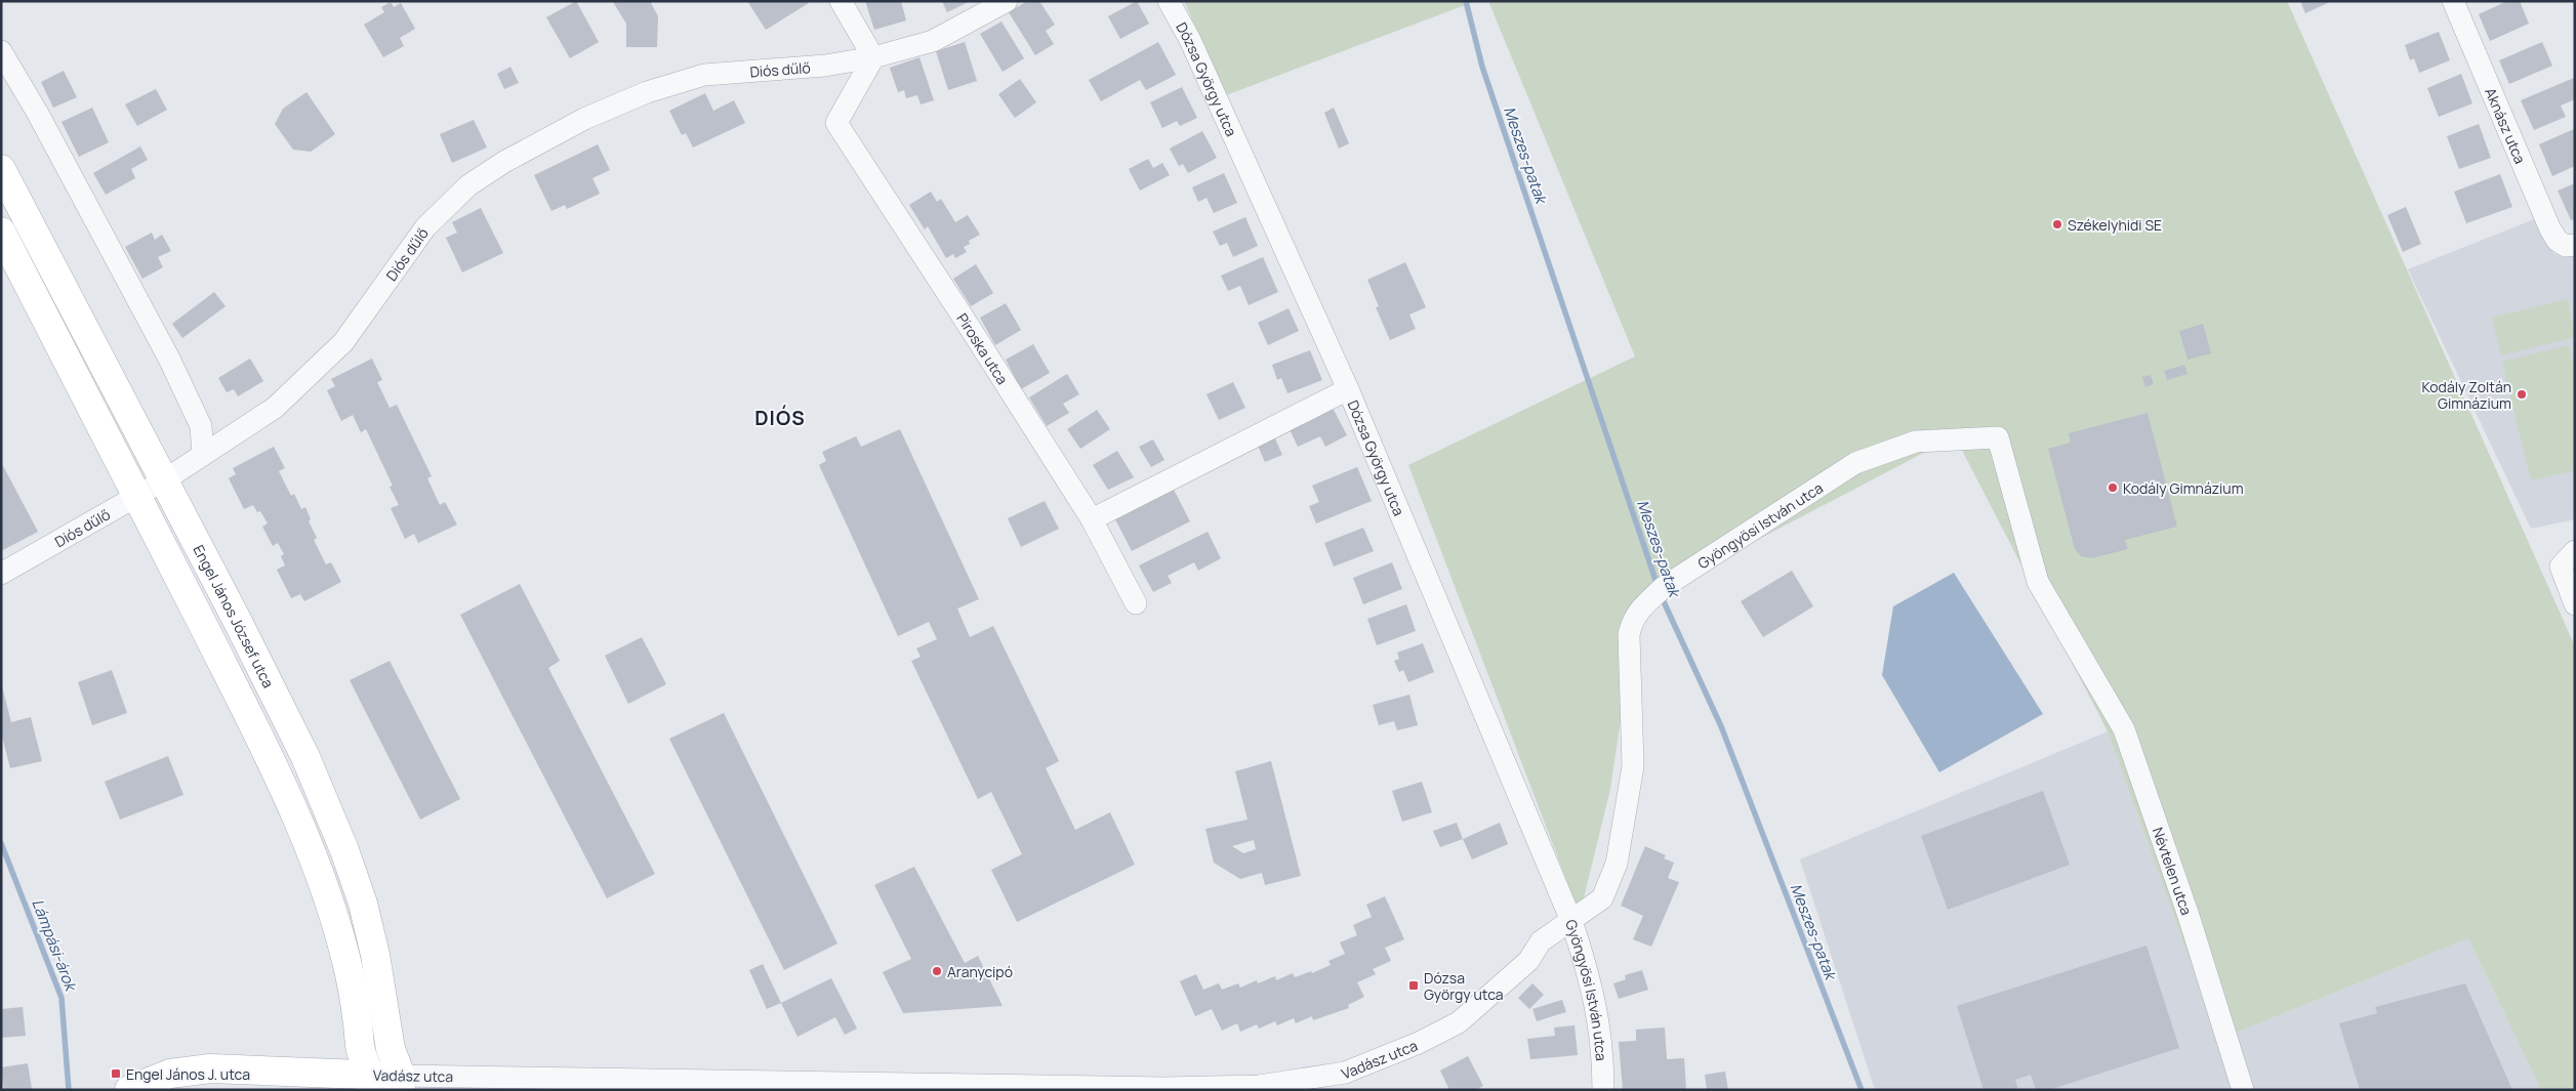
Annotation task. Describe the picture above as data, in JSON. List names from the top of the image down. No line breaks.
{"streets":{"street":["Diós dűlő","Dózsa György utca","Aknász utca","Piroska utca","Gyöngyösi István utca","Engel János József utca","Névtelen utca","Vadász utca"]},"crossings":[["Diós dűlő","Piroska utca"],["Diós dűlő","Engel János József utca"],["Dózsa György utca","Gyöngyösi István utca"],["Dózsa György utca","Vadász utca"],["Gyöngyösi István utca","Névtelen utca"],["Gyöngyösi István utca","Vadász utca"],["Engel János József utca","Vadász utca"]],"districts":["DIÓS"],"water":["Meszes-patak","Lámpási-árok"],"places":{"other":["Székelyhidi SE","Kodály Zoltán Gimnázium","Kodály Gimnázium","Aranycipó"],"transit":["Dózsa György utca","Engel János J. utca"]}}
